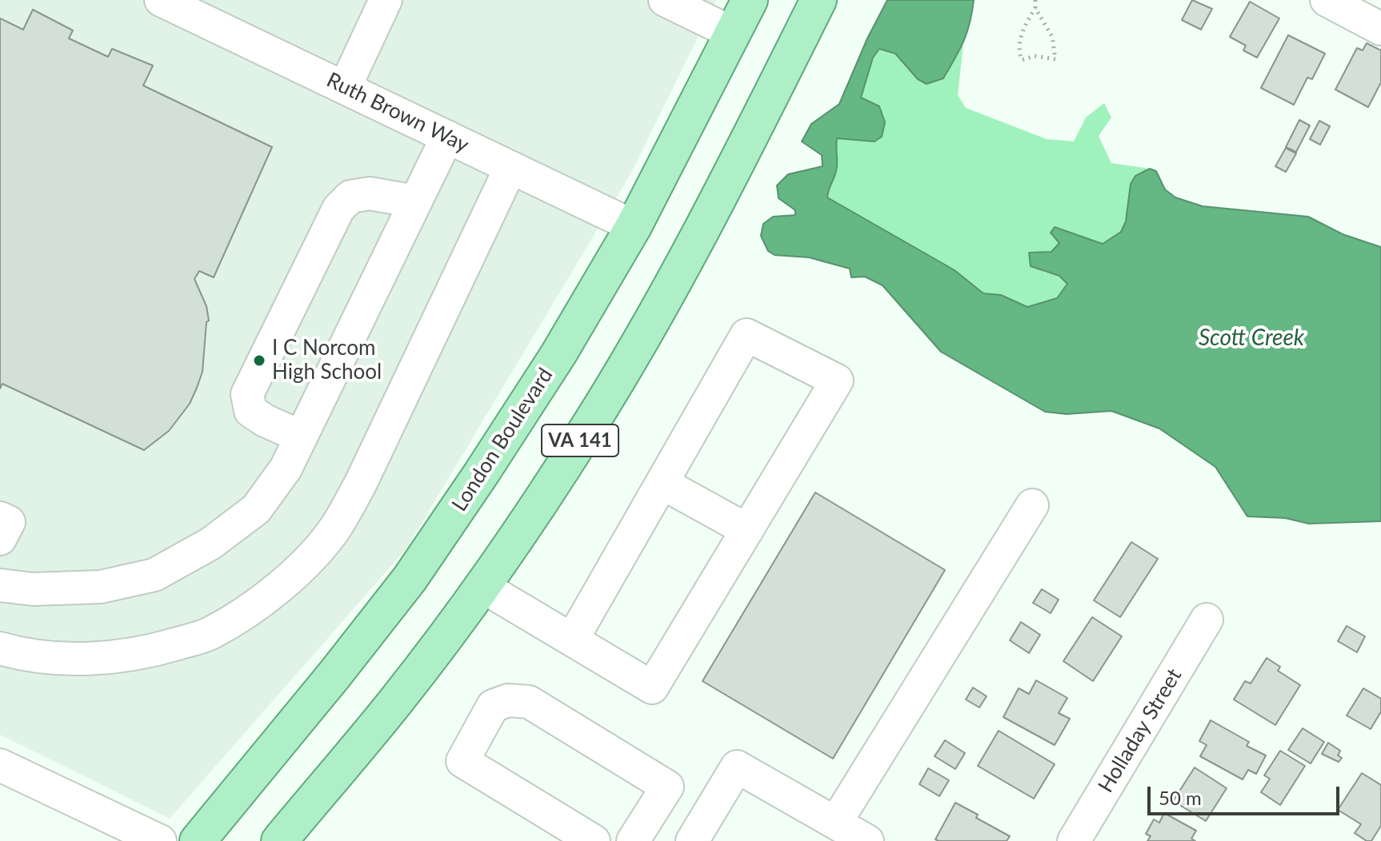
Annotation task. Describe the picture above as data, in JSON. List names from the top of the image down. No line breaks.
{"streets":{"main road":["London Boulevard","VA 141"],"street":["Ruth Brown Way","Holladay Street"]},"crossings":[["Ruth Brown Way","London Boulevard"]],"water":["Scott Creek"],"places":["I C Norcom High School"],"scale_bar":"50 m"}
